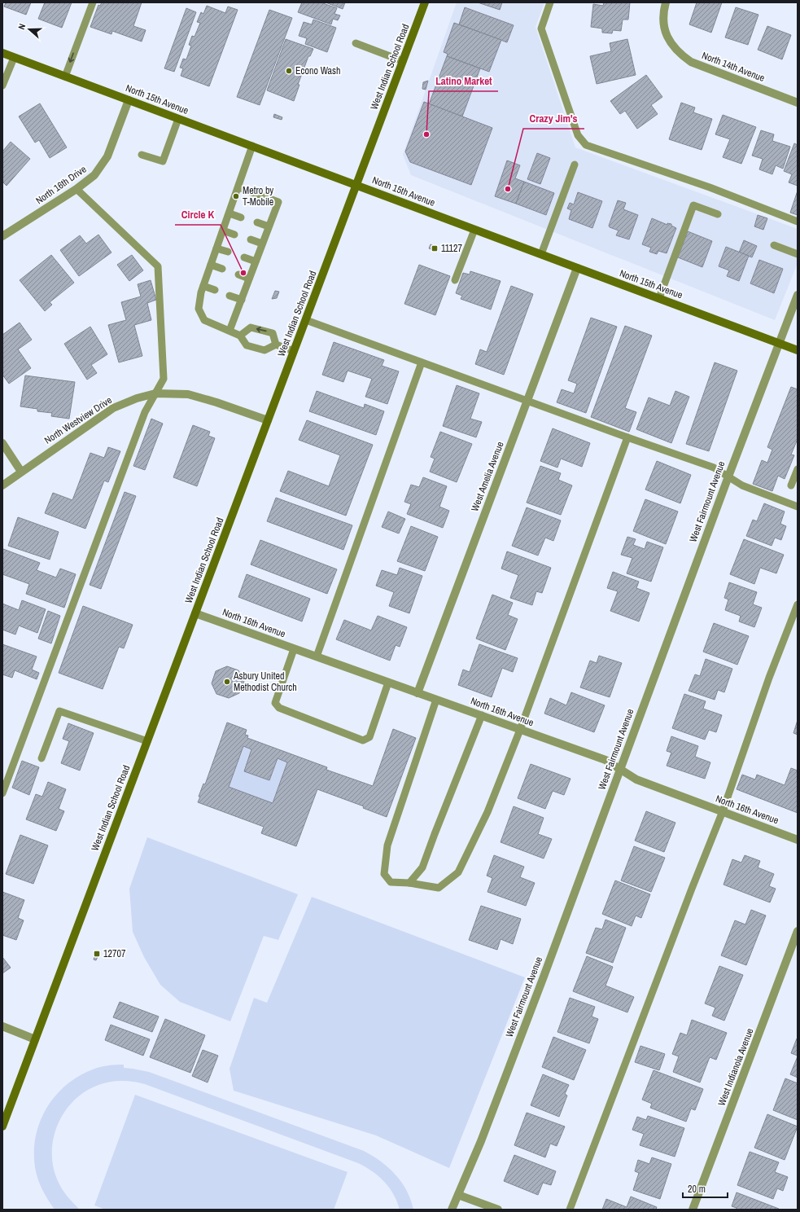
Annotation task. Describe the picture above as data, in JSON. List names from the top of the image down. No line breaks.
{"streets":{"main road":["West Indian School Road","North 15th Avenue"],"street":["North 14th Avenue","North 16th Drive","North Westview Drive","West Amelia Avenue","West Fairmount Avenue","North 16th Avenue","West Indianola Avenue"]},"crossings":[["West Indian School Road","North 15th Avenue"],["West Indian School Road","North Westview Drive"],["West Indian School Road","North 16th Avenue"],["North 15th Avenue","North 16th Drive"],["North 15th Avenue","West Amelia Avenue"],["North 15th Avenue","West Fairmount Avenue"],["West Amelia Avenue","North 16th Avenue"],["West Fairmount Avenue","North 16th Avenue"]],"places":{"other":["Econo Wash","Latino Market","Crazy Jim's","Metro by T-Mobile","Circle K","Asbury United Methodist Church"],"transit":["11127","12707"]},"scale_bar":"20 m","north":"left"}
